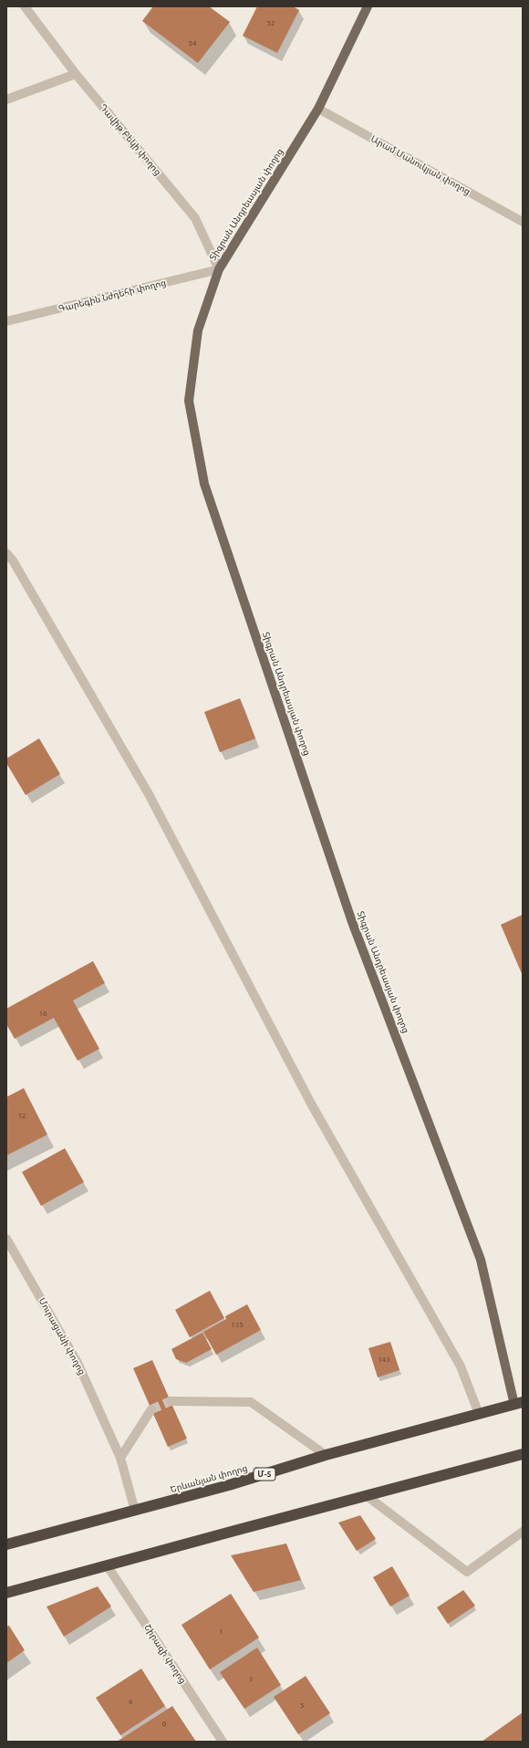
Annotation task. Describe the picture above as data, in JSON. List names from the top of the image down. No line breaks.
{"streets":{"highway":["Մ-5","Երևանյան փողոց"],"main road":["Տիգրան Անդրեասյան փողոց"],"street":["Դավիթ Բեկի փողոց","Արամ Մանուկյան փողոց","Գարեգին Նժդեհի փողոց","Մուրացանի փողոց","Շիրազի փողոց"]},"crossings":[["Դավիթ Բեկի փողոց","Տիգրան Անդրեասյան փողոց"],["Դավիթ Բեկի փողոց","Գարեգին Նժդեհի փողոց"],["Արամ Մանուկյան փողոց","Տիգրան Անդրեասյան փողոց"],["Տիգրան Անդրեասյան փողոց","Գարեգին Նժդեհի փողոց"],["Տիգրան Անդրեասյան փողոց","Երևանյան փողոց"],["Մուրացանի փողոց","Երևանյան փողոց"]],"house_numbers":["52","54","16","12","135","143","1","3","4","5","6"]}
